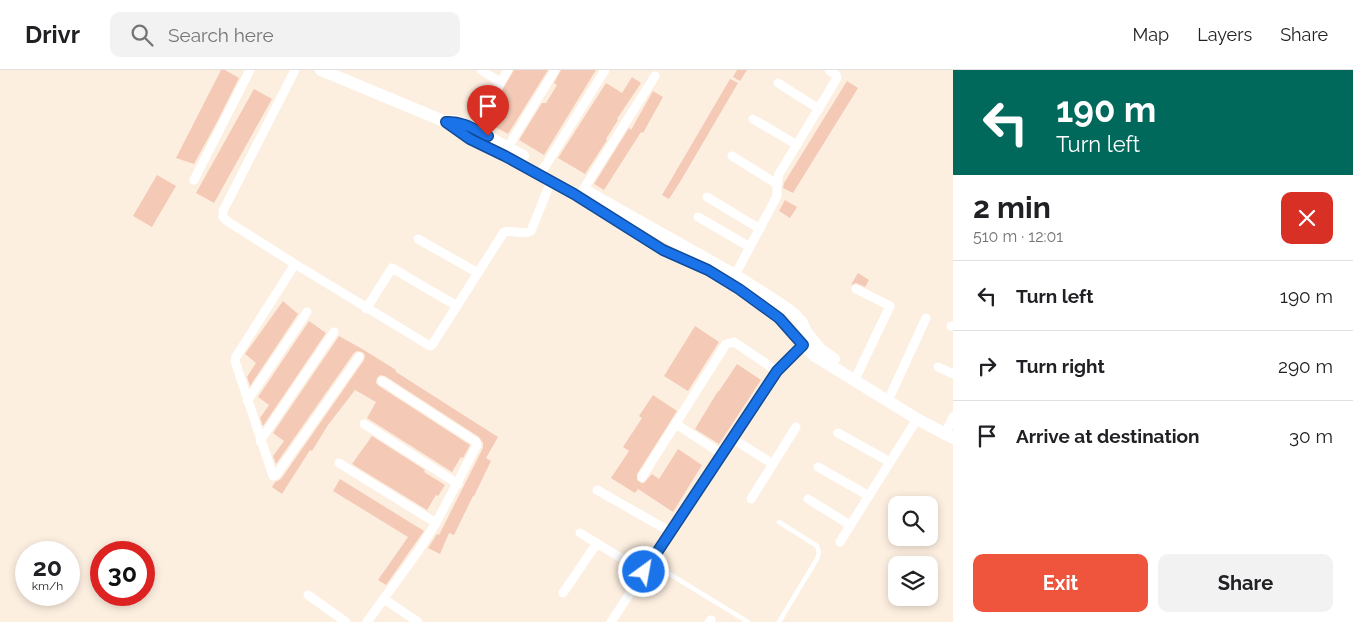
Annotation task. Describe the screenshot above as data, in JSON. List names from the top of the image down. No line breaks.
{"page":{"header":"Drivr","search":"Search here","nav":["Map","Layers","Share"],"turn":["190 m","Turn left"],"heading":["2 min","510 m · 12:01"],"list":[{"name":"Turn left","value":"190 m"},{"name":"Turn right","value":"290 m"},{"name":"Arrive at destination","value":"30 m"}],"speed":"20 km/h","limit":"30","buttons":["Exit","Share"]}}
